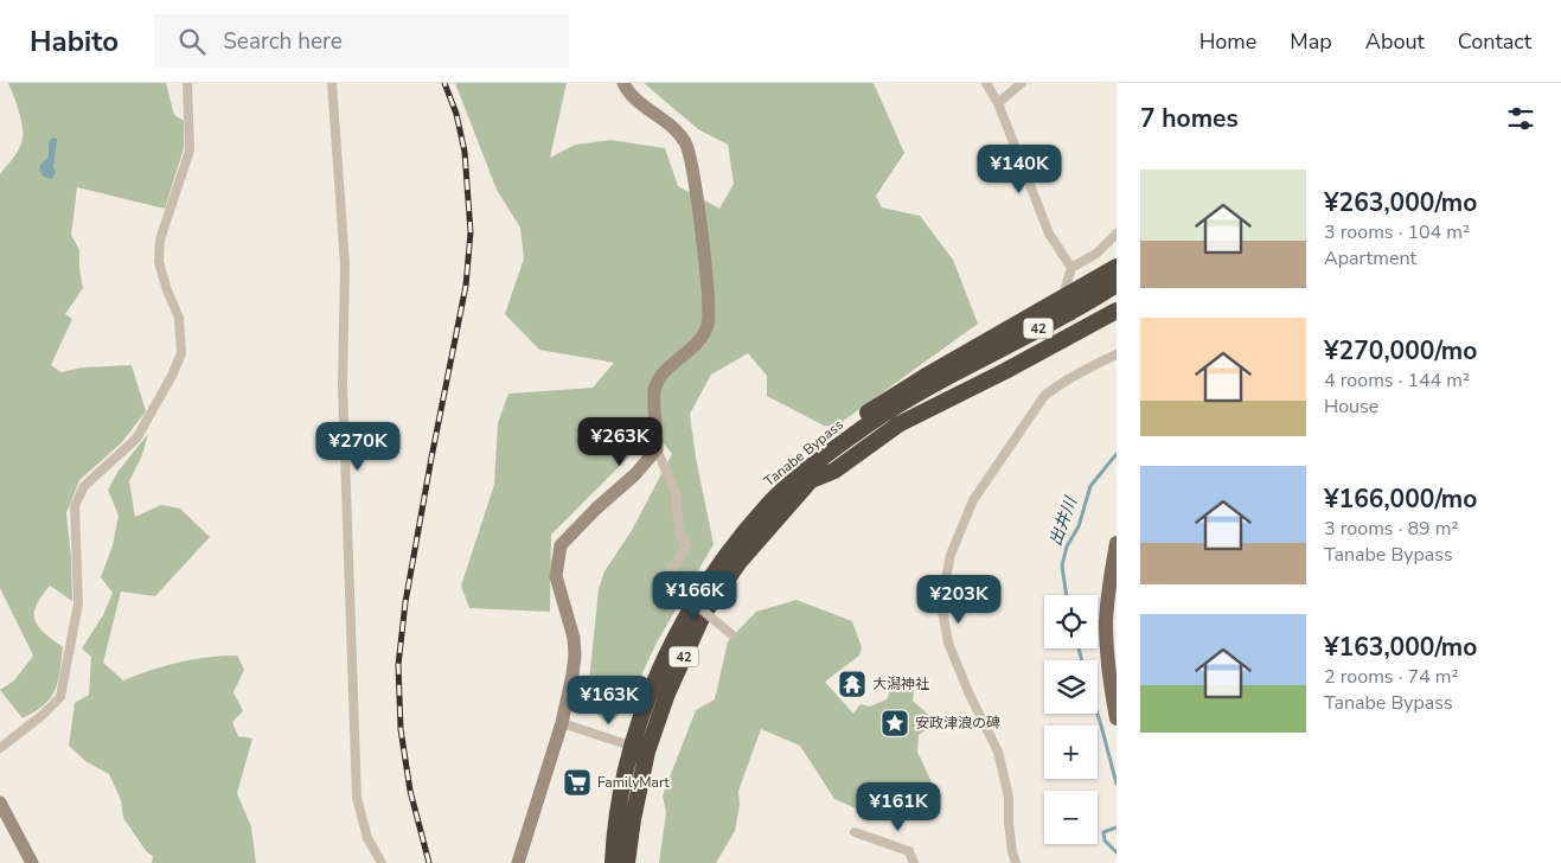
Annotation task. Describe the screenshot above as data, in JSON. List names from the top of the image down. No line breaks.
{"streets":{"highway":["42","Tanabe Bypass"]},"crossings":[["42","Tanabe Bypass"]],"water":["出井川"],"places":{"temple":["大潟神社"],"place":["安政津浪の碑"],"supermarket":["FamilyMart"]},"page":{"header":"Habito","search":"Search here","nav":["Home","Map","About","Contact"],"heading":"7 homes","price":["¥140K","¥263K","¥270K","¥166K","¥203K","¥163K","¥161K"],"list":[{"name":"¥263,000/mo","note":"3 rooms · 104 m² · Apartment"},{"name":"¥270,000/mo","note":"4 rooms · 144 m² · House"},{"name":"¥166,000/mo","note":"3 rooms · 89 m² · Tanabe Bypass"},{"name":"¥163,000/mo","note":"2 rooms · 74 m² · Tanabe Bypass"}],"map_buttons":["+","−"]}}
